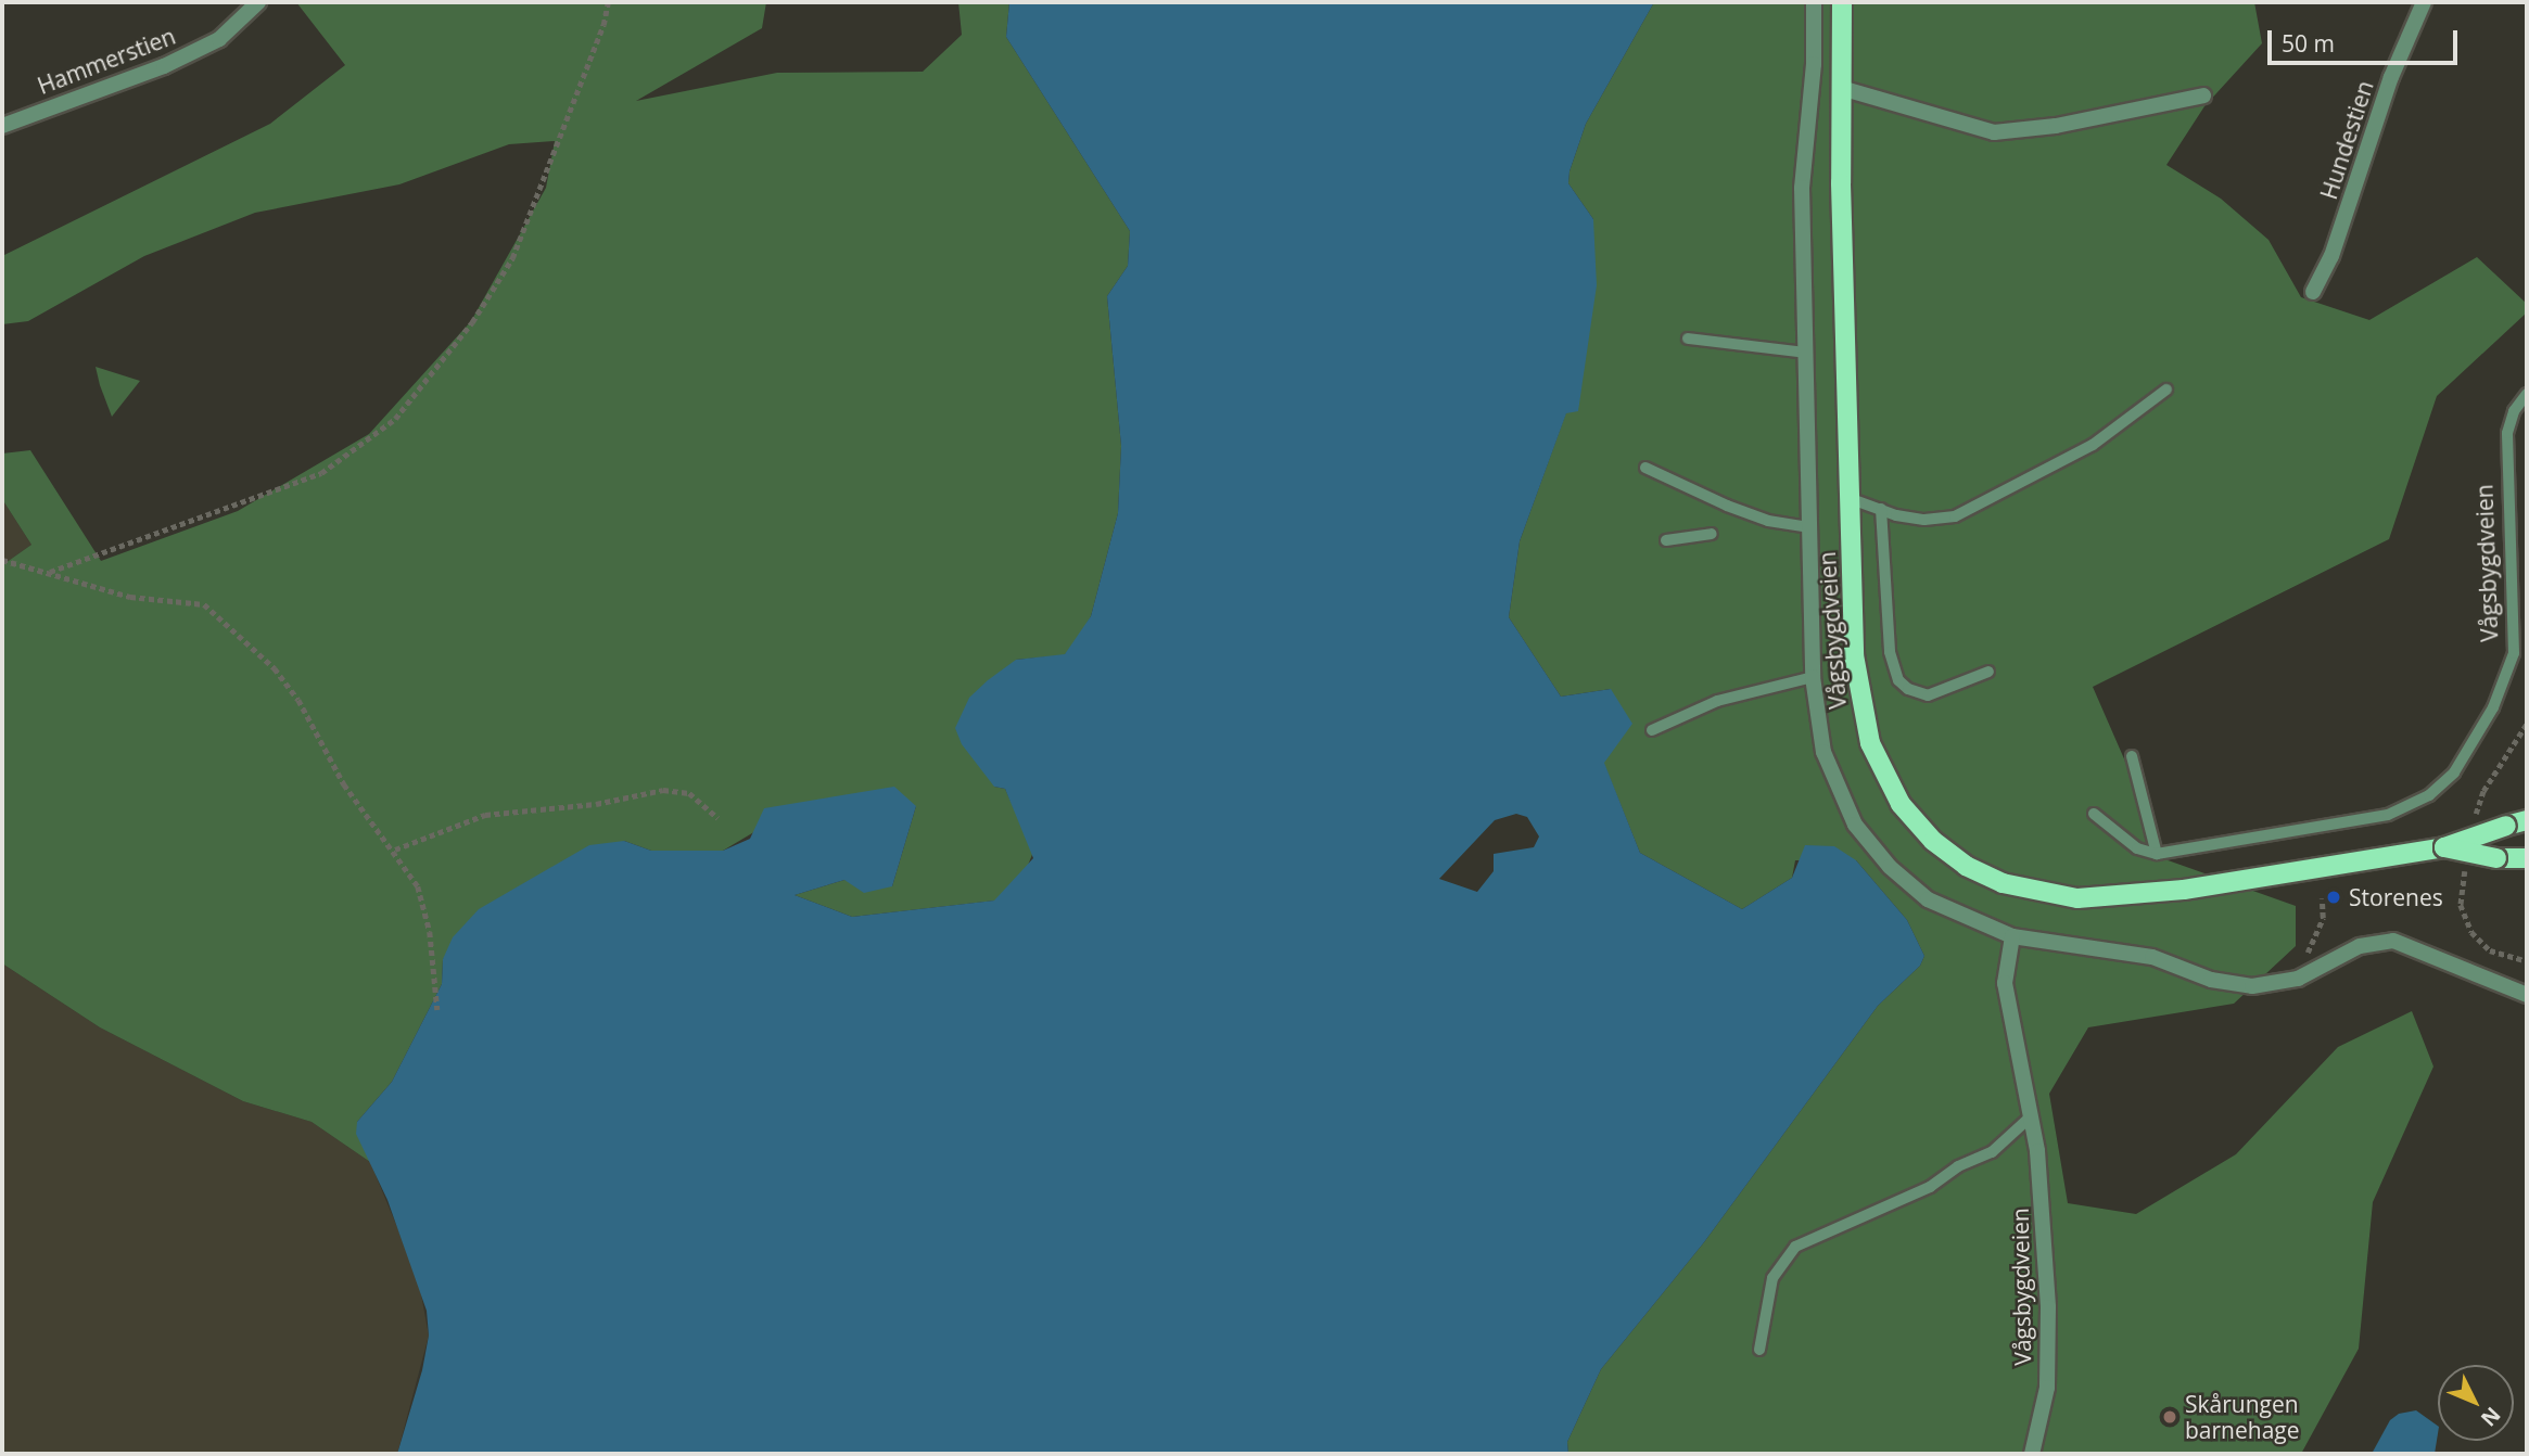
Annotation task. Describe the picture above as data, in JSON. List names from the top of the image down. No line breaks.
{"streets":{"main road":["Vågsbygdveien"],"street":["Hammerstien","Hundestien"]},"places":["Storenes","Skårungen barnehage"],"scale_bar":"50 m","north":"bottom right"}
